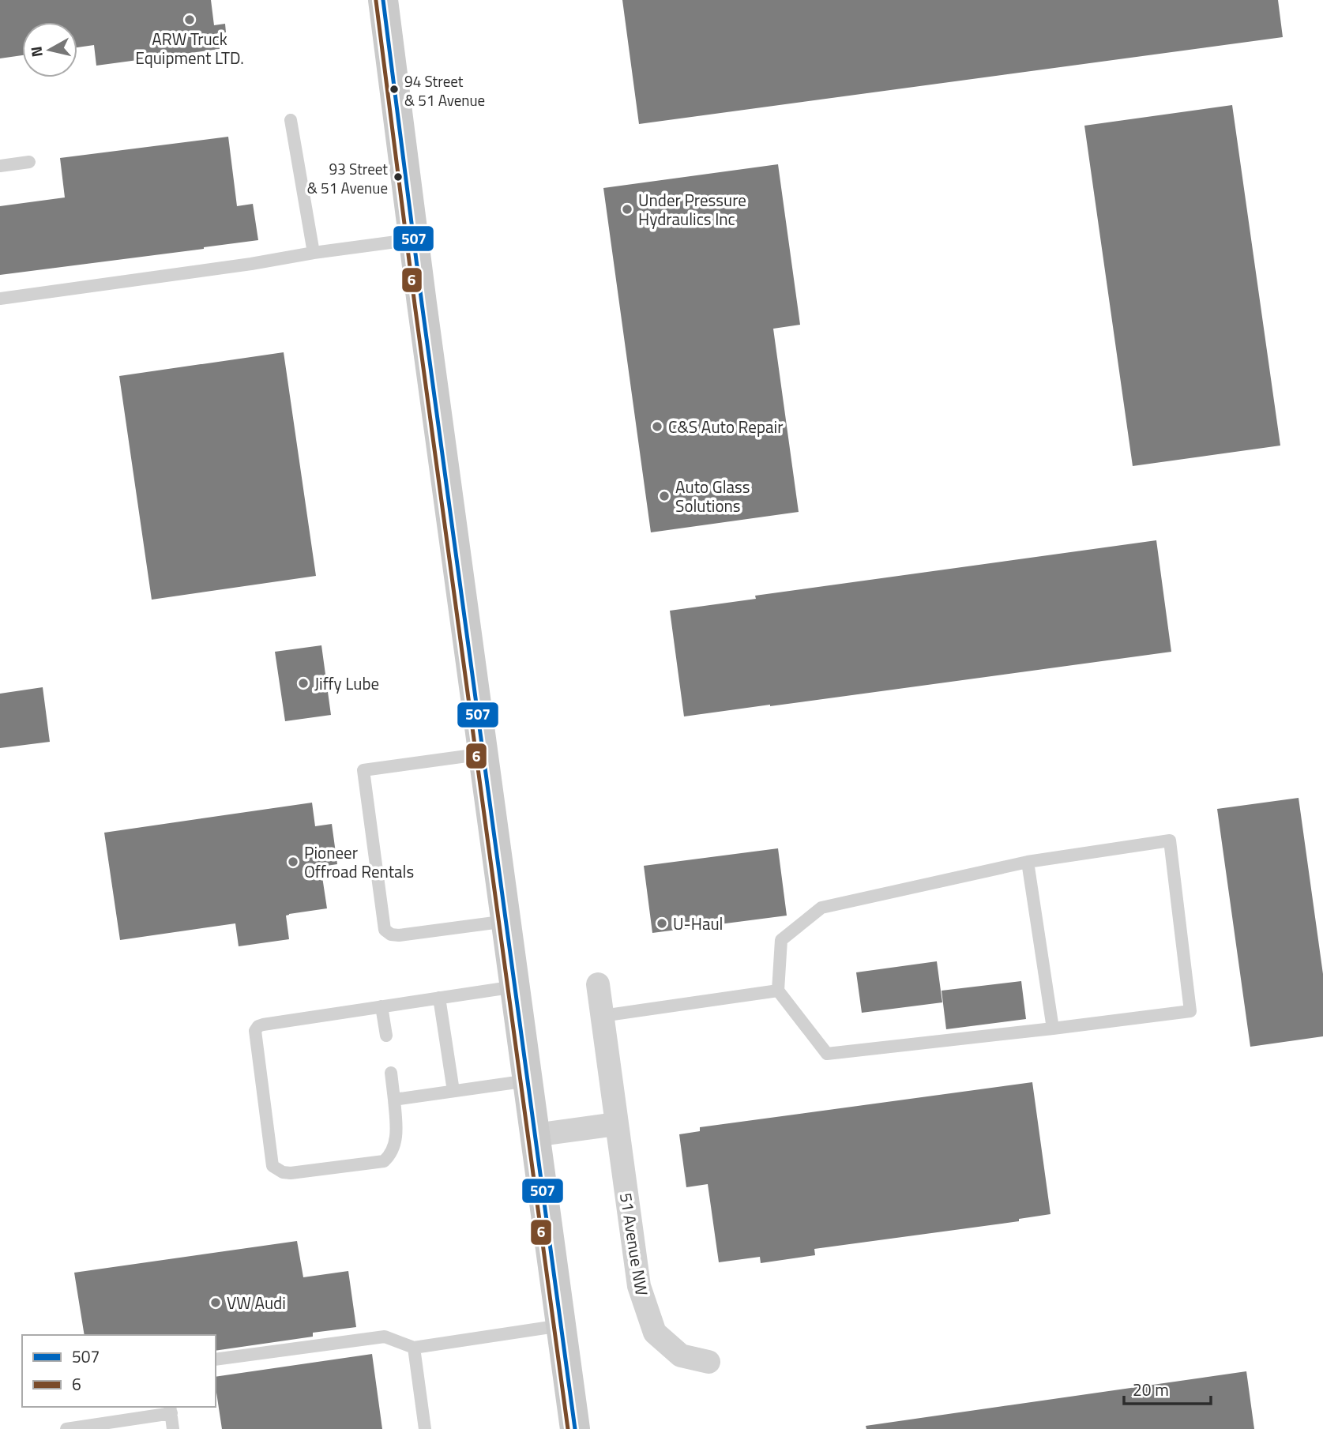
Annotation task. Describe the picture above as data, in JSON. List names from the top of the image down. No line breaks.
{"streets":{"street":["51 Avenue NW"]},"places":["ARW Truck Equipment LTD.","94 Street & 51 Avenue","93 Street & 51 Avenue","Under Pressure Hydraulics Inc","C&S Auto Repair","Auto Glass Solutions","Jiffy Lube","Pioneer Offroad Rentals","U-Haul","VW Audi"],"lines":["transit line 507","transit line 6"],"legend":["507","6"],"scale_bar":"20 m","north":"left"}
